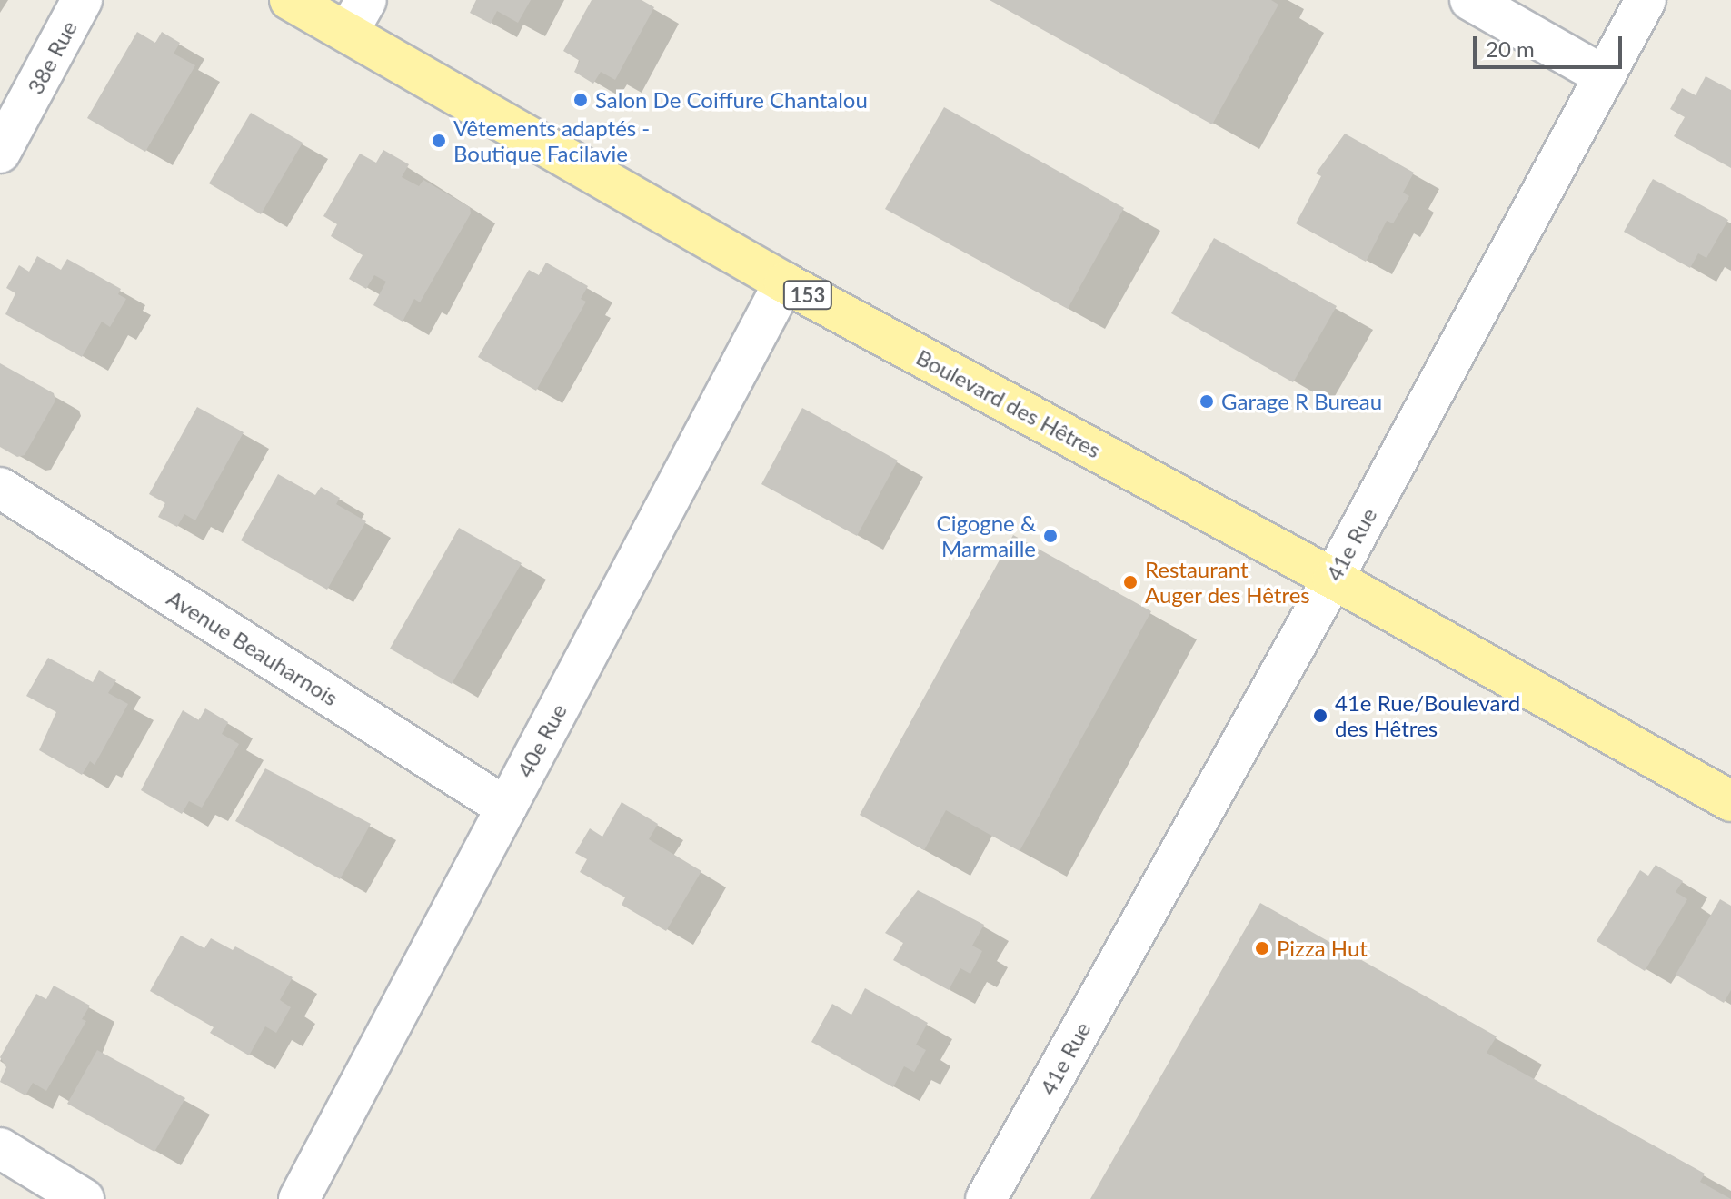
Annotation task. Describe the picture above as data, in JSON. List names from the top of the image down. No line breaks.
{"streets":{"main road":["153","Boulevard des Hêtres"],"street":["38e Rue","41e Rue","Avenue Beauharnois","40e Rue"]},"crossings":[["Boulevard des Hêtres","41e Rue"],["Boulevard des Hêtres","40e Rue"],["Avenue Beauharnois","40e Rue"]],"places":["Salon De Coiffure Chantalou","Vêtements adaptés - Boutique Facilavie","Garage R Bureau","Cigogne & Marmaille","Restaurant Auger des Hêtres","41e Rue/Boulevard des Hêtres","Pizza Hut"],"scale_bar":"20 m"}
